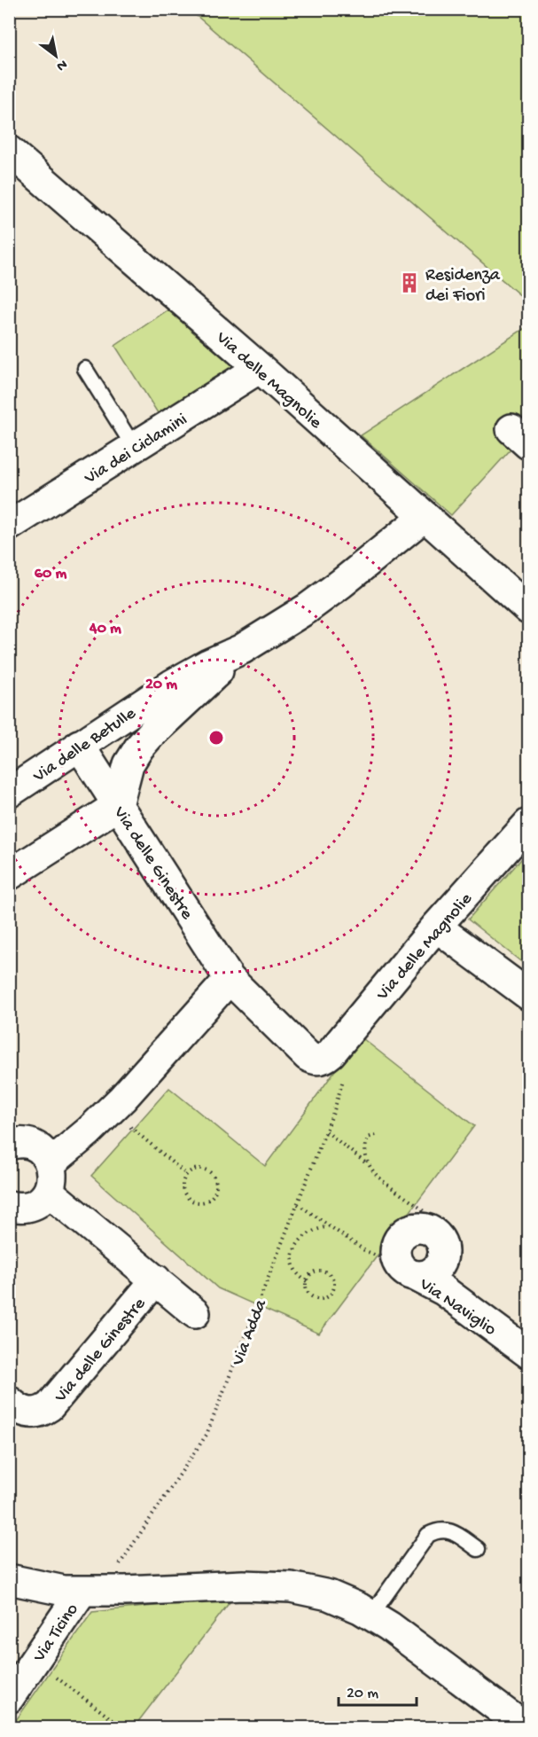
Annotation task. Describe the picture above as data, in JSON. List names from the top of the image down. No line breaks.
{"streets":{"street":["Via delle Magnolie","Via dei Ciclamini","Via delle Betulle","Via delle Ginestre","Via Naviglio","Via Ticino"],"path":["Via Adda"]},"crossings":[["Via delle Magnolie","Via dei Ciclamini"],["Via delle Magnolie","Via delle Betulle"],["Via delle Magnolie","Via delle Ginestre"],["Via delle Magnolie","Via Adda"],["Via delle Betulle","Via delle Ginestre"],["Via delle Ginestre","Via Adda"],["Via Adda","Via Ticino"]],"places":{"building":["Residenza dei Fiori"]},"scale_bar":"20 m","north":"bottom right","rings":["60 m","40 m","20 m"]}
